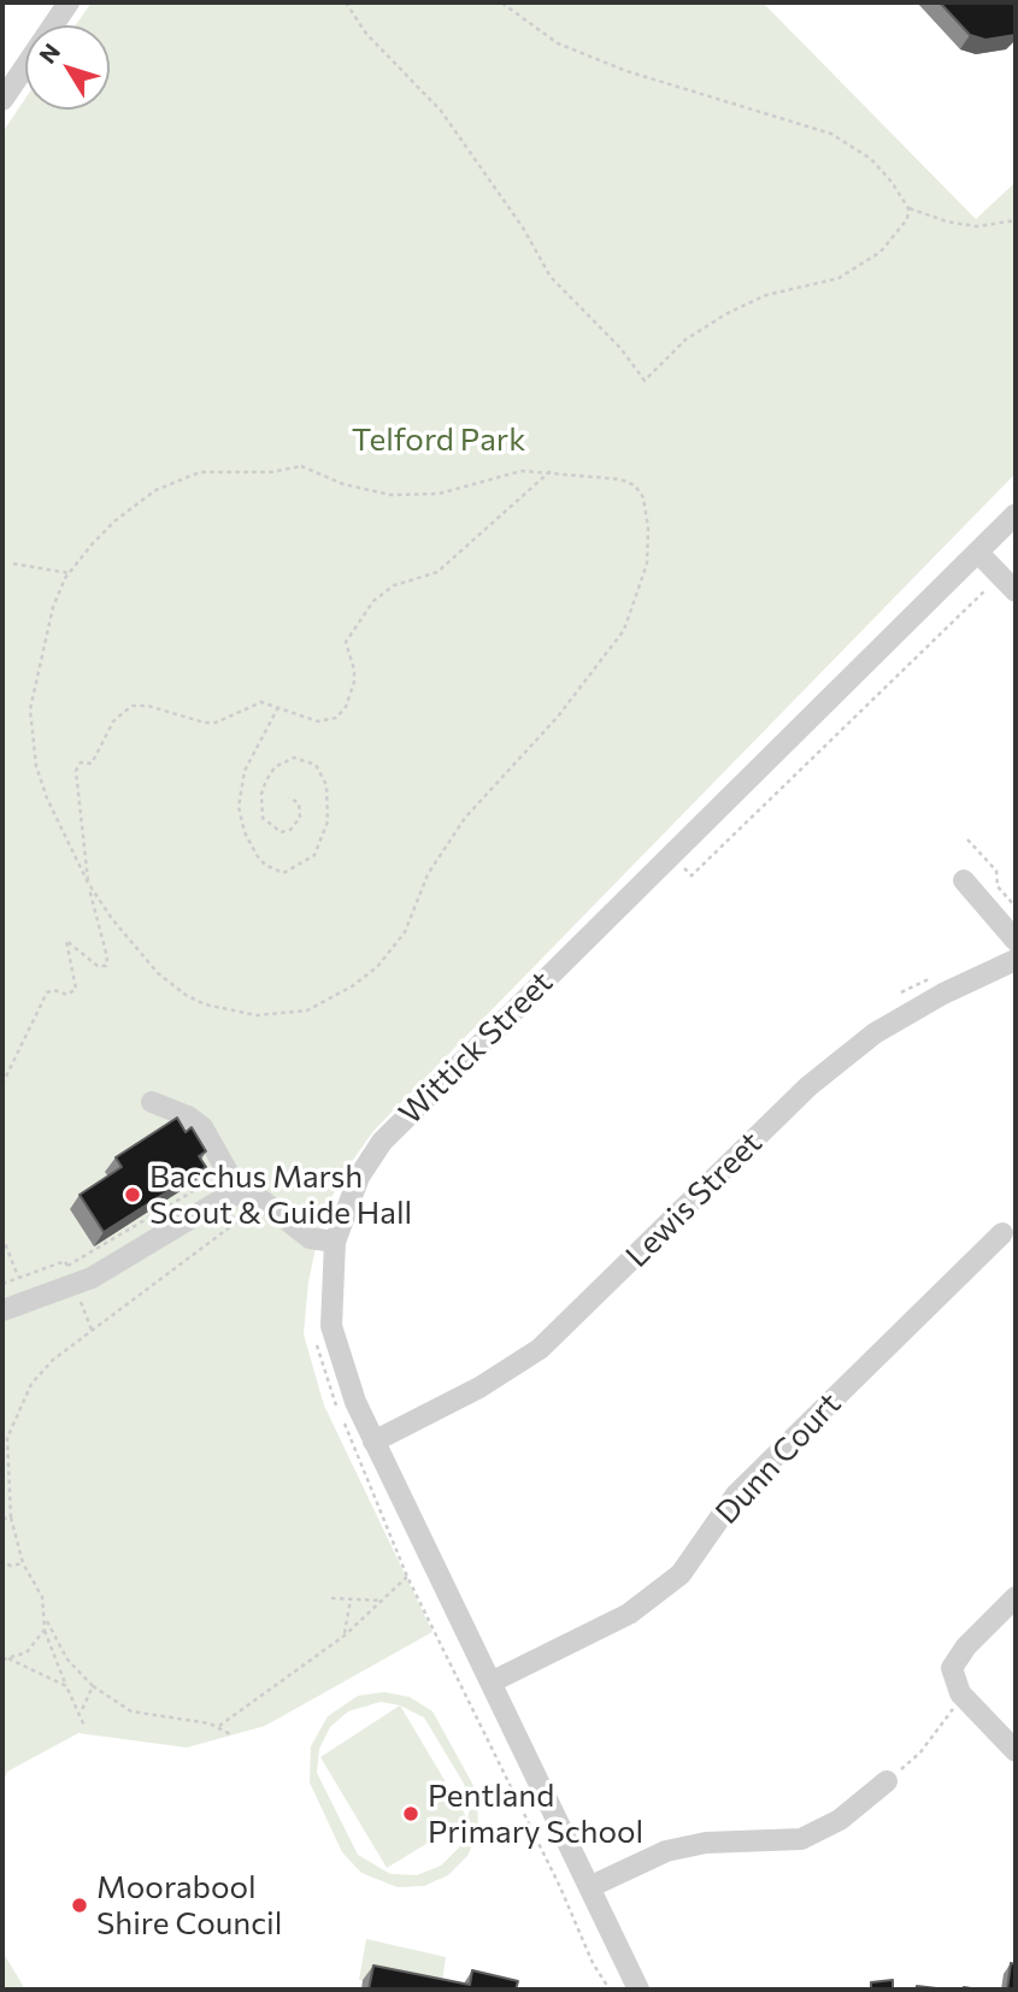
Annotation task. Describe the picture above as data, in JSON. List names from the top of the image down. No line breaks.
{"streets":{"street":["Wittick Street","Lewis Street","Dunn Court"]},"crossings":[["Wittick Street","Lewis Street"],["Wittick Street","Dunn Court"]],"parks":["Telford Park"],"places":["Bacchus Marsh Scout & Guide Hall","Pentland Primary School","Moorabool Shire Council"],"north":"top left"}
